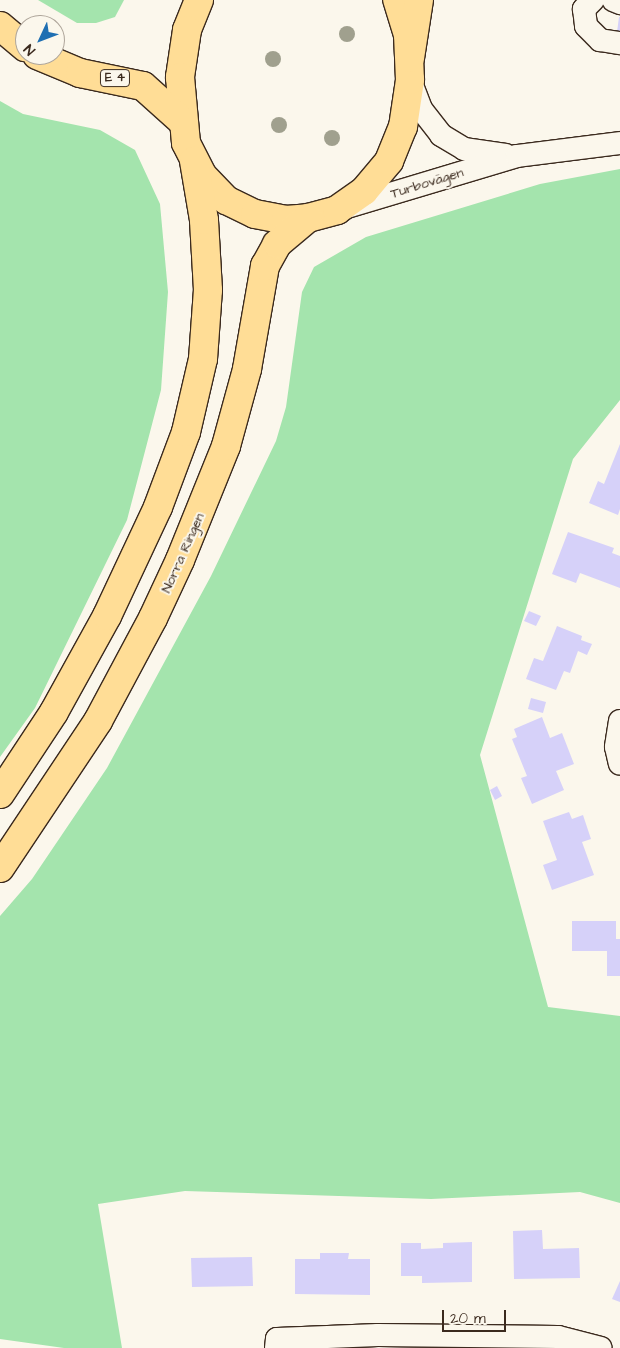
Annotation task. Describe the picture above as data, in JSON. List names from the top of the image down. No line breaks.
{"streets":{"main road":["E 4","Norra Ringen"],"street":["Turbovägen"]},"scale_bar":"20 m","north":"bottom left"}
